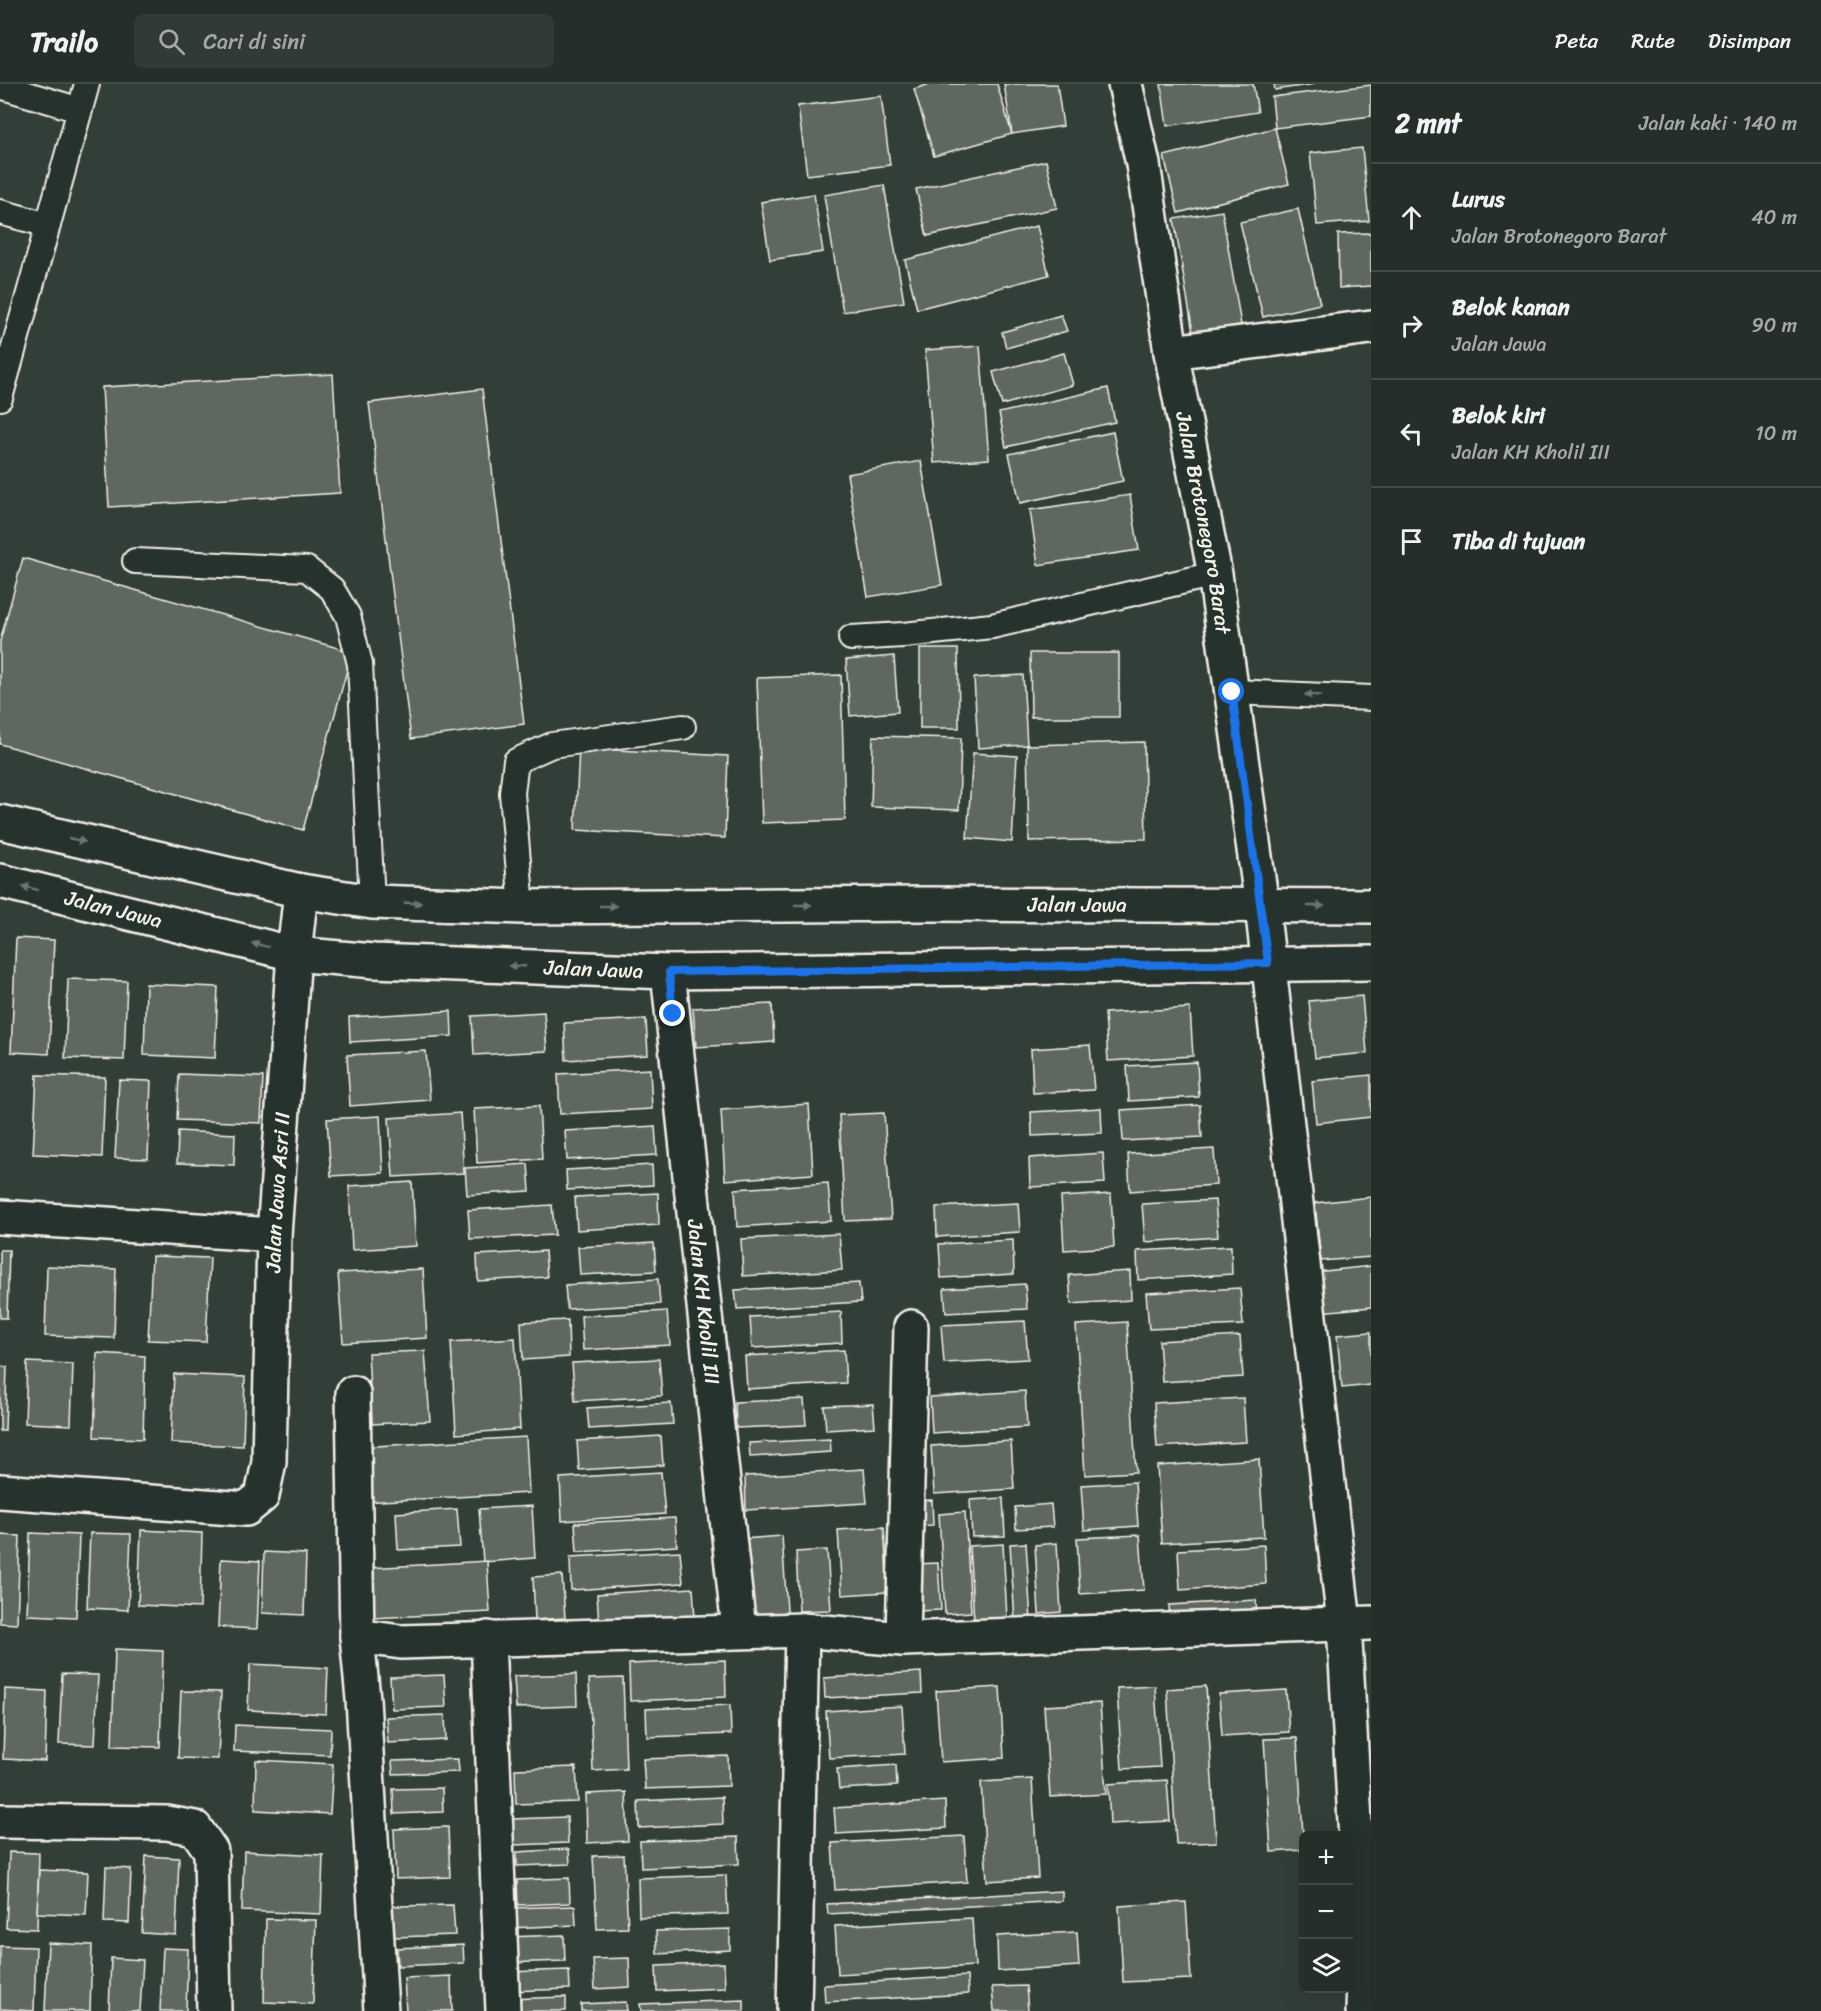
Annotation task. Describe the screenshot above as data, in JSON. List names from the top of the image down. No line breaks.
{"streets":{"street":["Jalan Brotonegoro Barat","Jalan Jawa","Jalan Jawa Asri II","Jalan KH Kholil III"]},"crossings":[["Jalan Brotonegoro Barat","Jalan Jawa"],["Jalan Jawa","Jalan Jawa Asri II"],["Jalan Jawa","Jalan KH Kholil III"]],"page":{"header":"Trailo","search":"Cari di sini","nav":["Peta","Rute","Disimpan"],"heading":["2 mnt","Jalan kaki · 140 m"],"list":[["Lurus","Jalan Brotonegoro Barat","40 m"],["Belok kanan","Jalan Jawa","90 m"],["Belok kiri","Jalan KH Kholil III","10 m"],"Tiba di tujuan"],"map_buttons":["+","−"]}}
